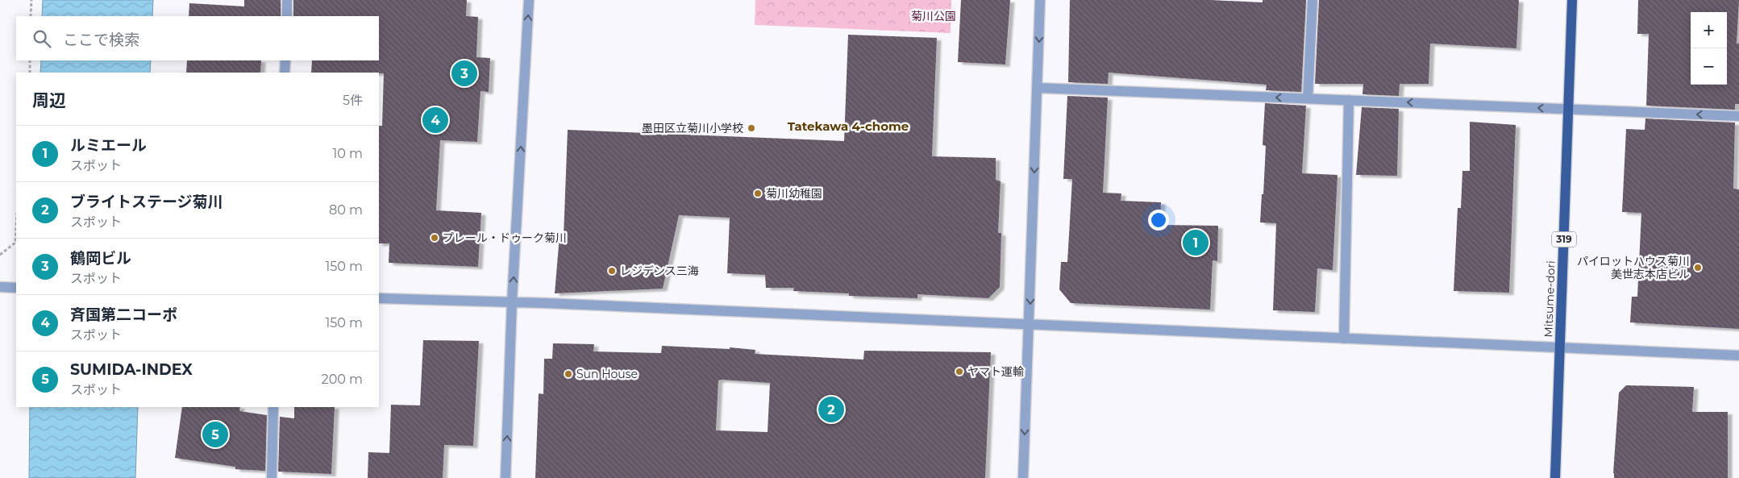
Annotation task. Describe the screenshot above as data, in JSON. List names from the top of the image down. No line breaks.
{"streets":{"main road":["319","Mitsume-dori"]},"districts":["Tatekawa 4-chome"],"parks":["菊川公園"],"places":["墨田区立菊川小学校","菊川幼稚園","プレール・ドゥーク菊川","パイロットハウス菊川 美世志本店ビル","レジデンス三海","ヤマト運輸","Sun House"],"page":{"map_buttons":["+","−"],"search":"ここで検索","pins":["3","4","1","2","5"],"heading":["周辺","5件"],"list":[{"mark":"1","name":"ルミエール","note":"スポット","value":"10 m"},{"mark":"2","name":"ブライトステージ菊川","note":"スポット","value":"80 m"},{"mark":"3","name":"鶴岡ビル","note":"スポット","value":"150 m"},{"mark":"4","name":"斉国第二コーポ","note":"スポット","value":"150 m"},{"mark":"5","name":"SUMIDA-INDEX","note":"スポット","value":"200 m"}]}}
